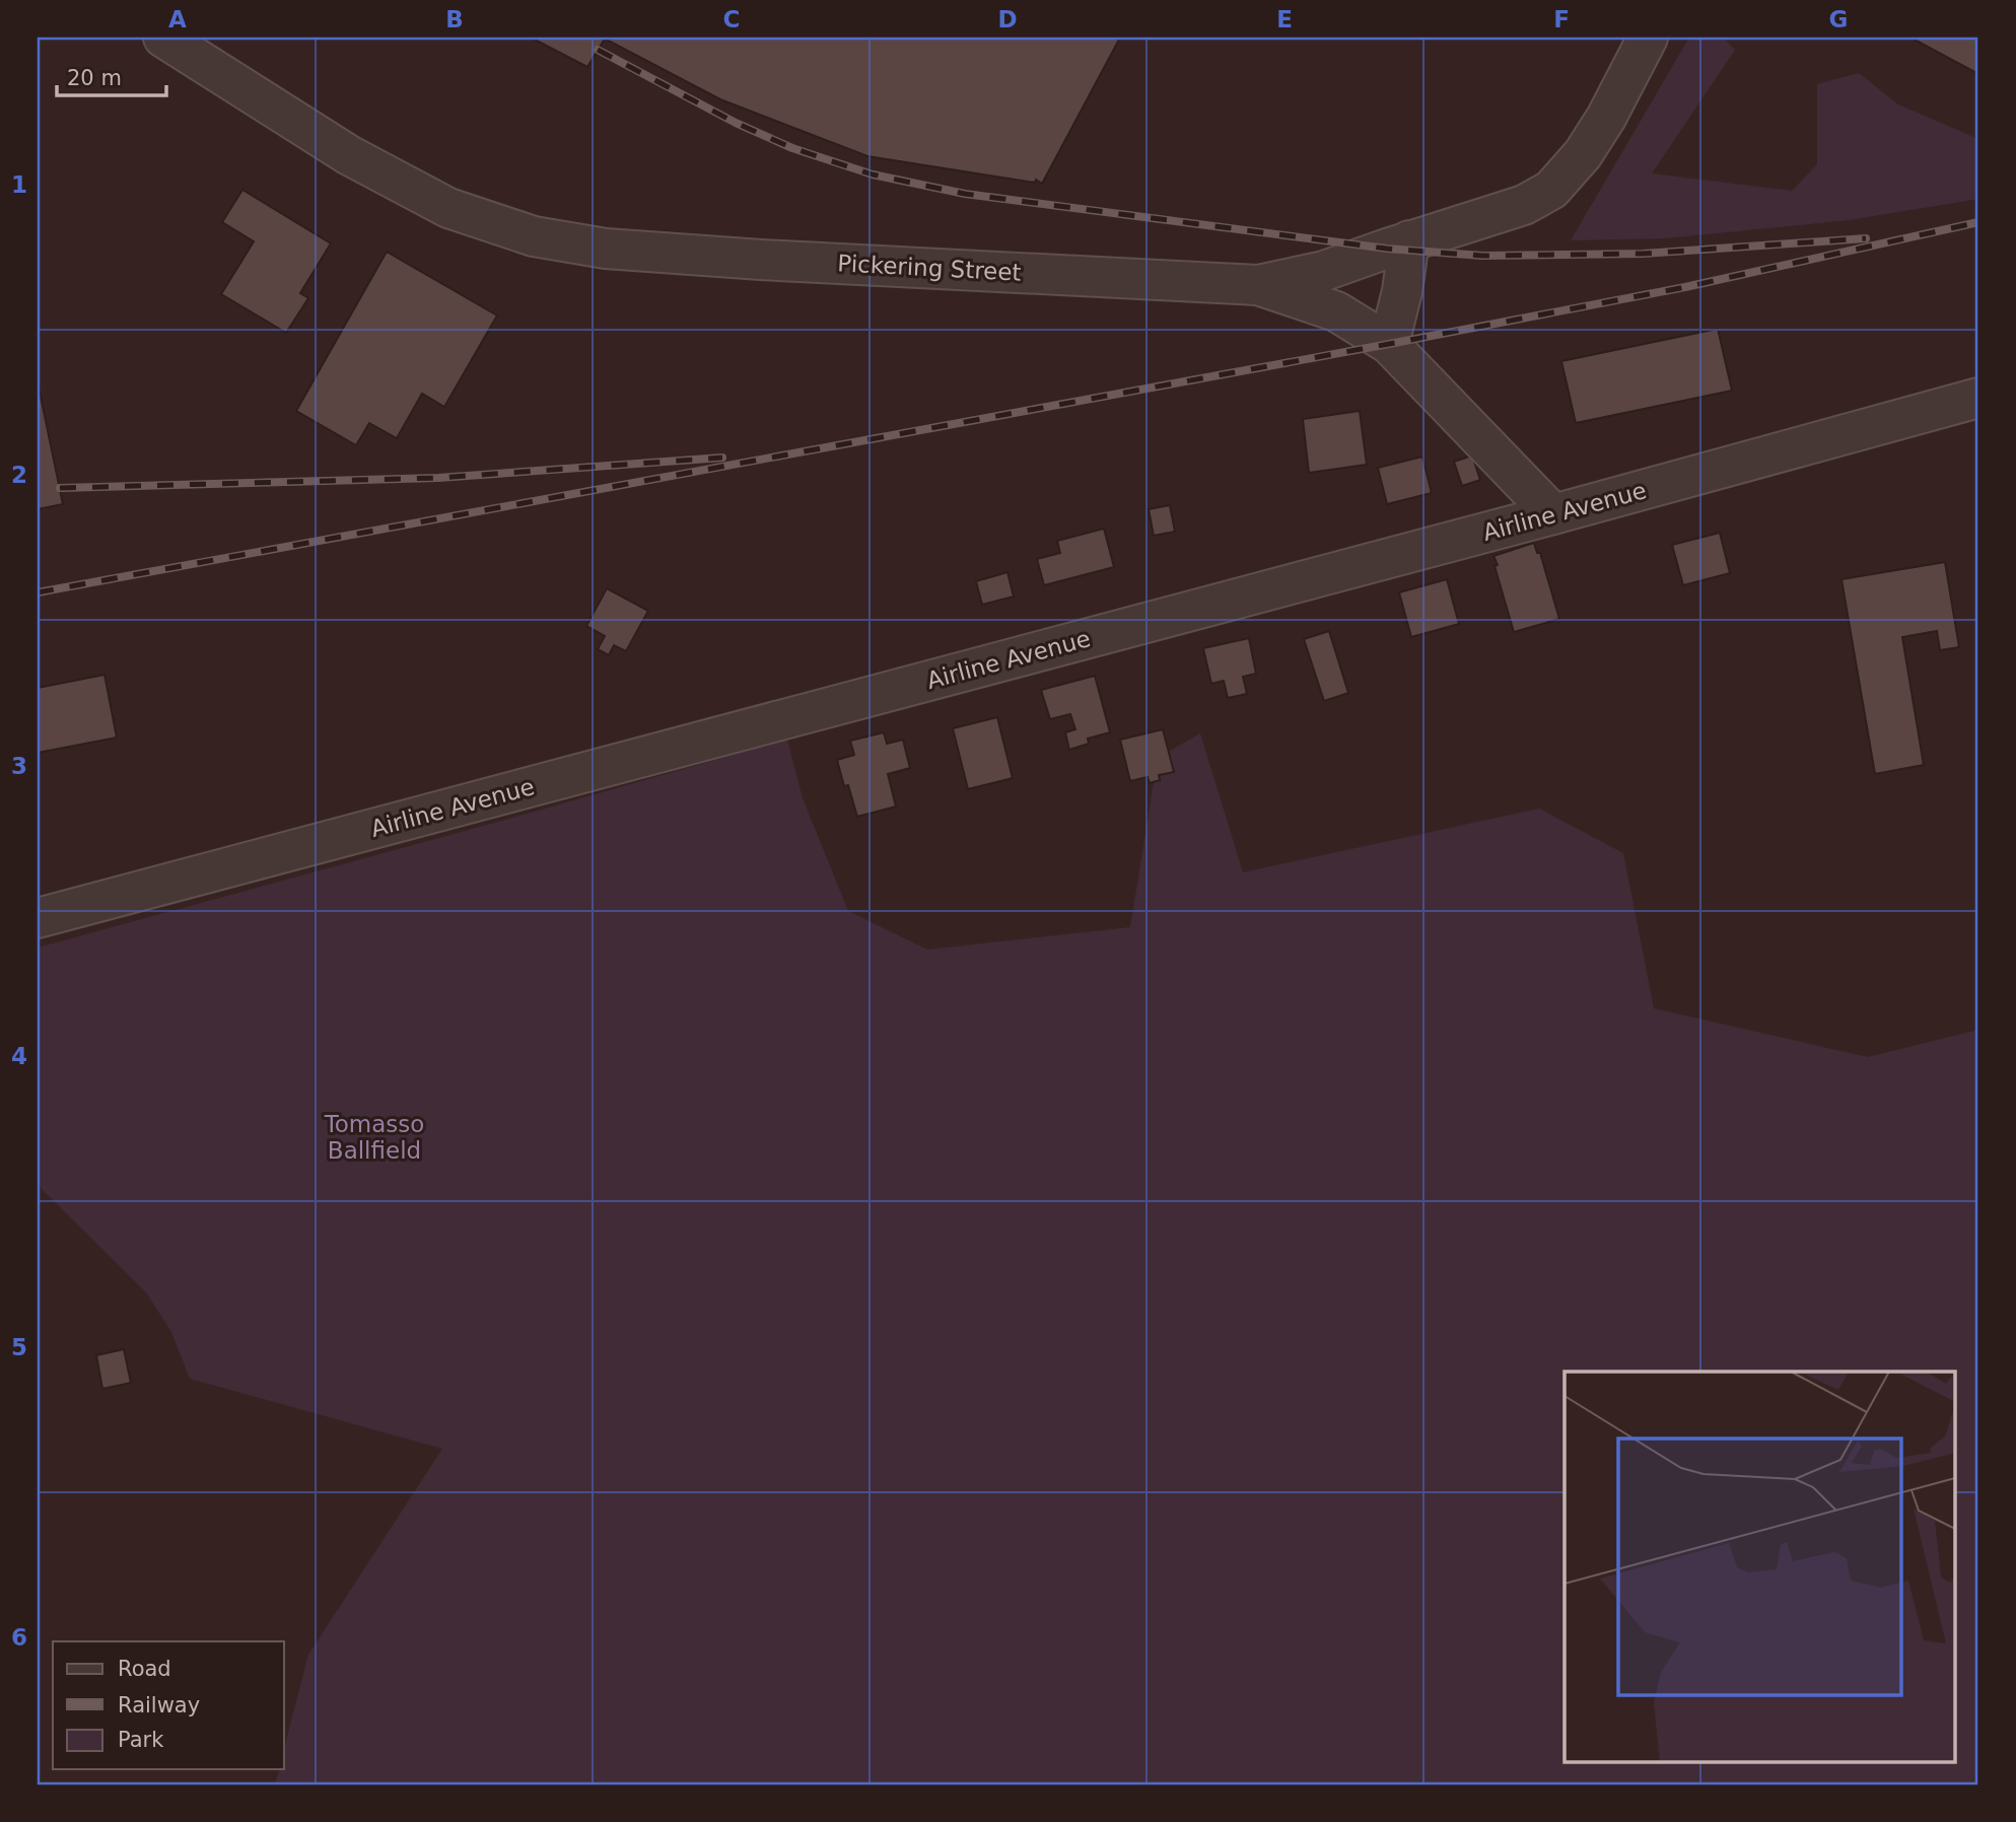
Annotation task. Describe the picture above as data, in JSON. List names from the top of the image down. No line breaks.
{"streets":{"street":["Pickering Street","Airline Avenue"]},"parks":["Tomasso Ballfield"],"legend":["Road","Railway","Park"],"scale_bar":"20 m","grid":{"columns":["A","B","C","D","E","F","G"],"rows":["1","2","3","4","5","6"]}}
